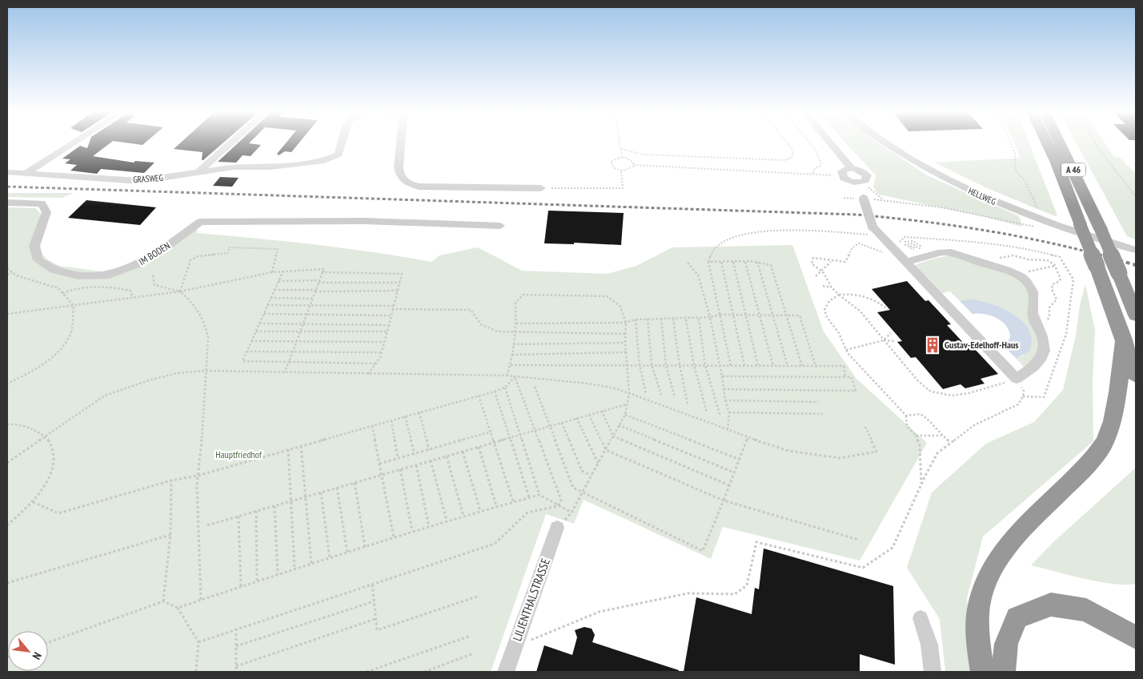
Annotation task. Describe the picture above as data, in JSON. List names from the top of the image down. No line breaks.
{"streets":{"highway":["A 46"],"street":["GRASWEG","HELLWEG","IM BODEN","LILIENTHALSTRASSE"]},"parks":["Hauptfriedhof"],"places":{"building":["Gustav-Edelhoff-Haus"]},"north":"bottom right"}
